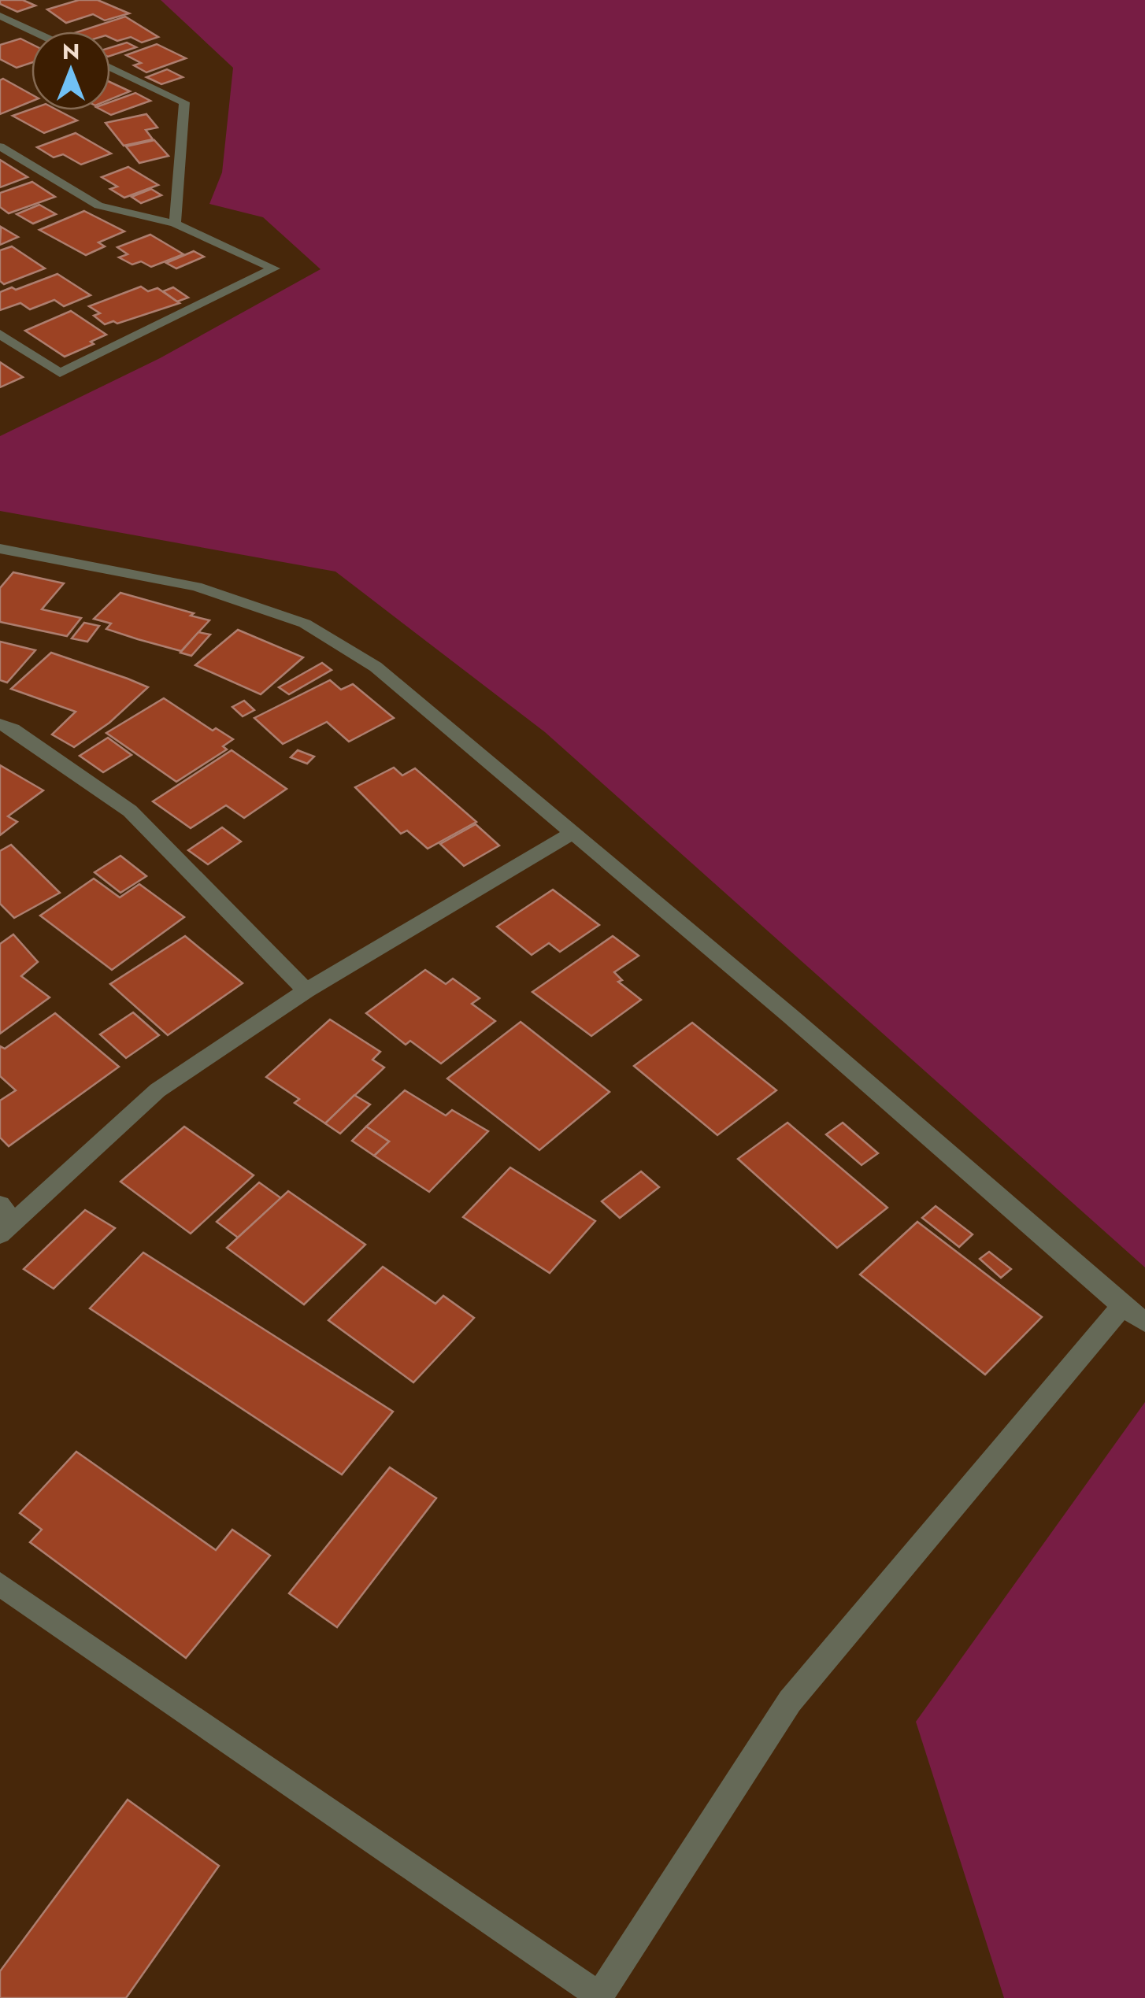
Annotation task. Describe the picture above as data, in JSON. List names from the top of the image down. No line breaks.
{"north":"top"}
